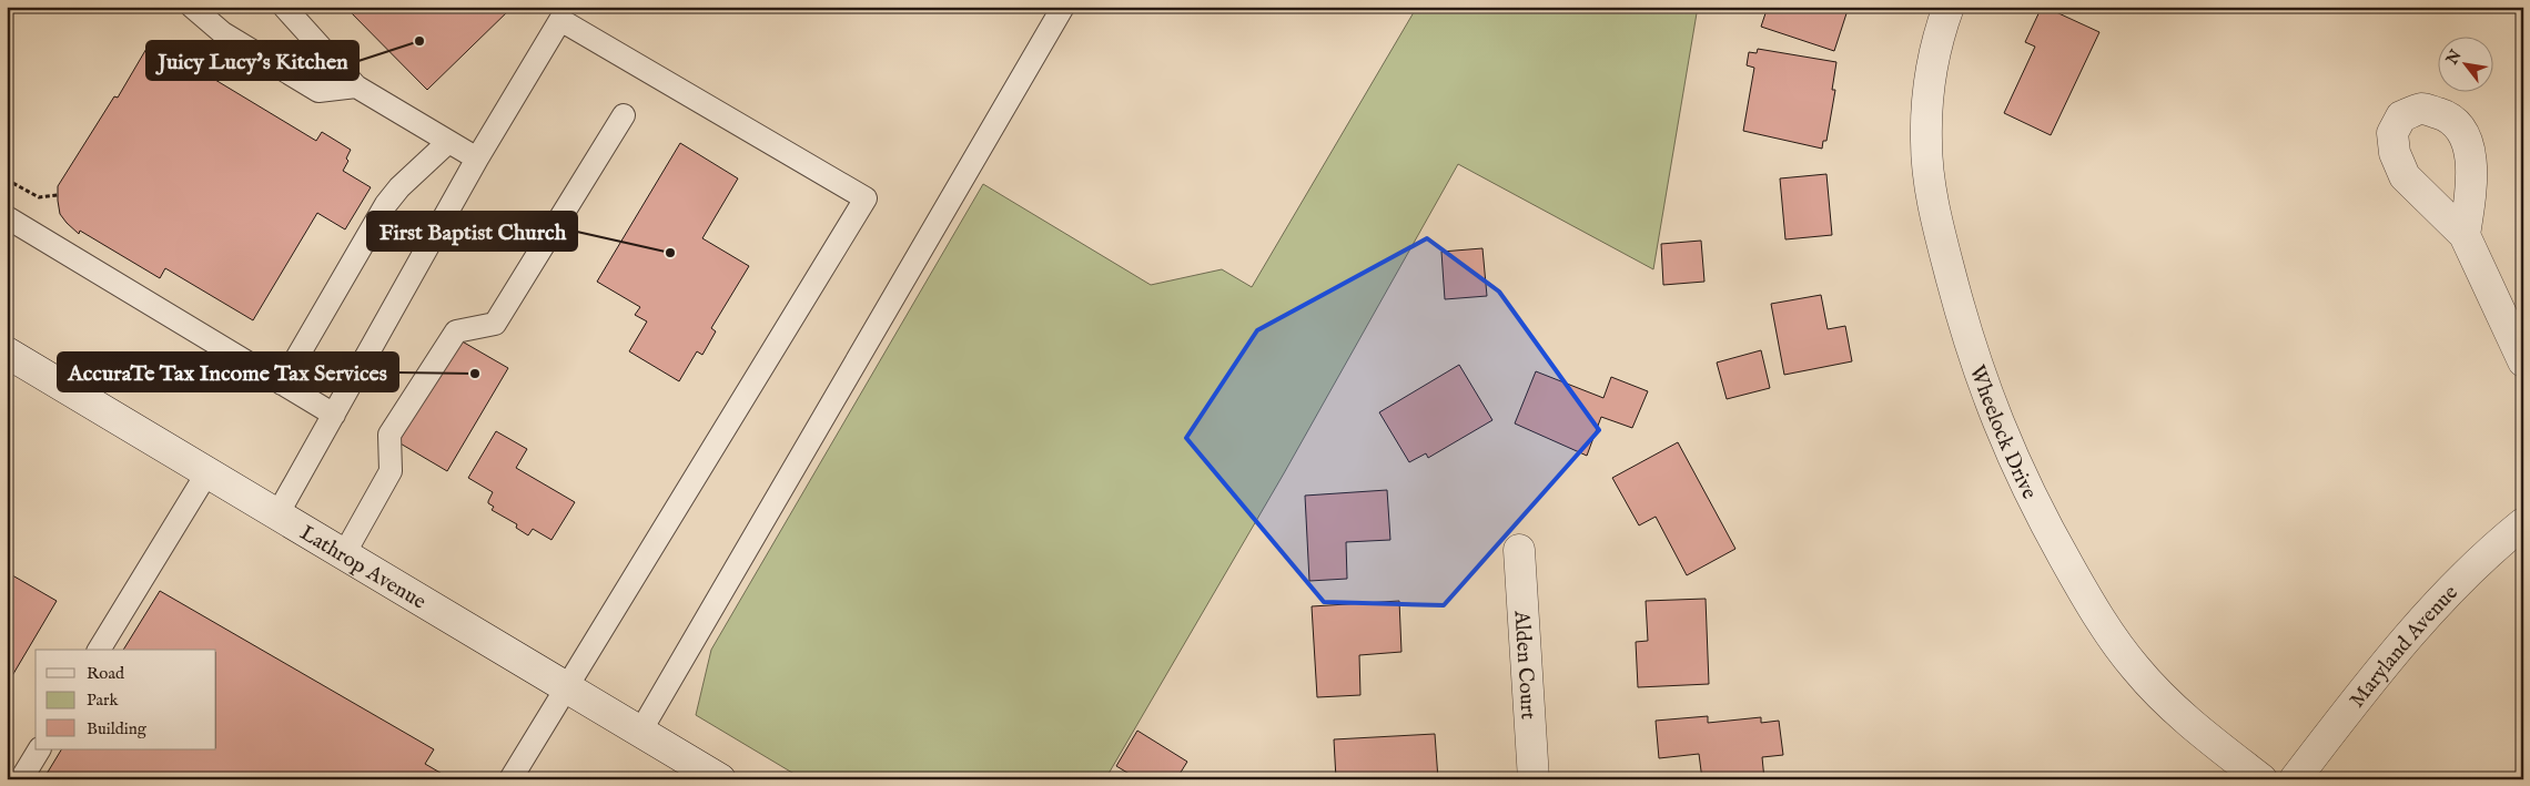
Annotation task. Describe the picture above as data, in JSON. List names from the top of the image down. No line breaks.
{"streets":{"street":["Wheelock Drive","Lathrop Avenue","Maryland Avenue","Alden Court"]},"places":["Juicy Lucy's Kitchen","First Baptist Church","AccuraTe Tax Income Tax Services"],"legend":["Road","Park","Building"],"north":"top left"}
